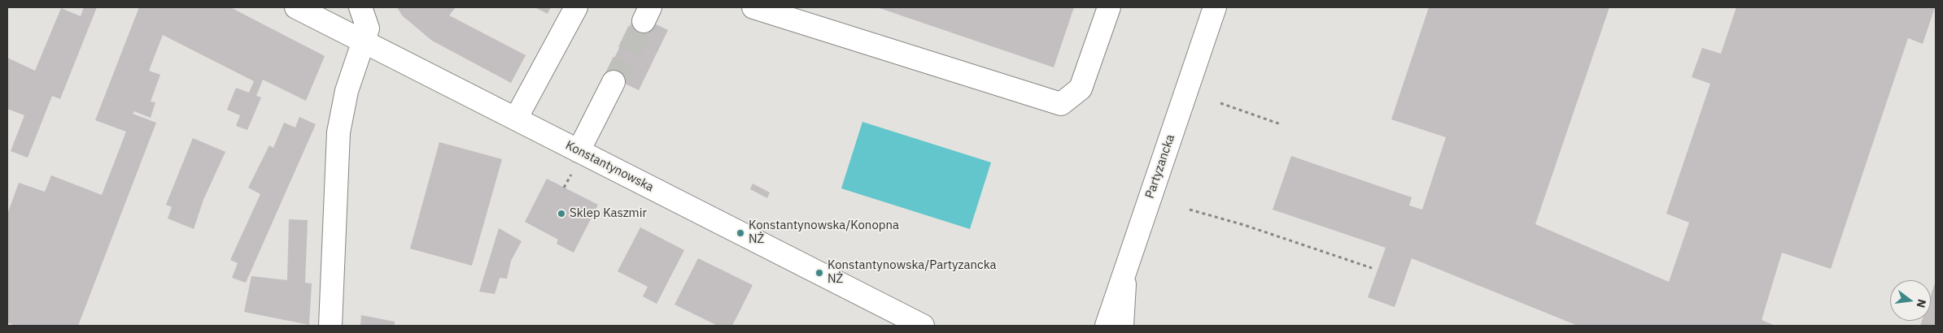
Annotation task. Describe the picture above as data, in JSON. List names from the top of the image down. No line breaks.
{"streets":{"street":["Konstantynowska","Partyzancka"]},"places":["Sklep Kaszmir","Konstantynowska/Konopna NŻ","Konstantynowska/Partyzancka NŻ"],"north":"right"}
